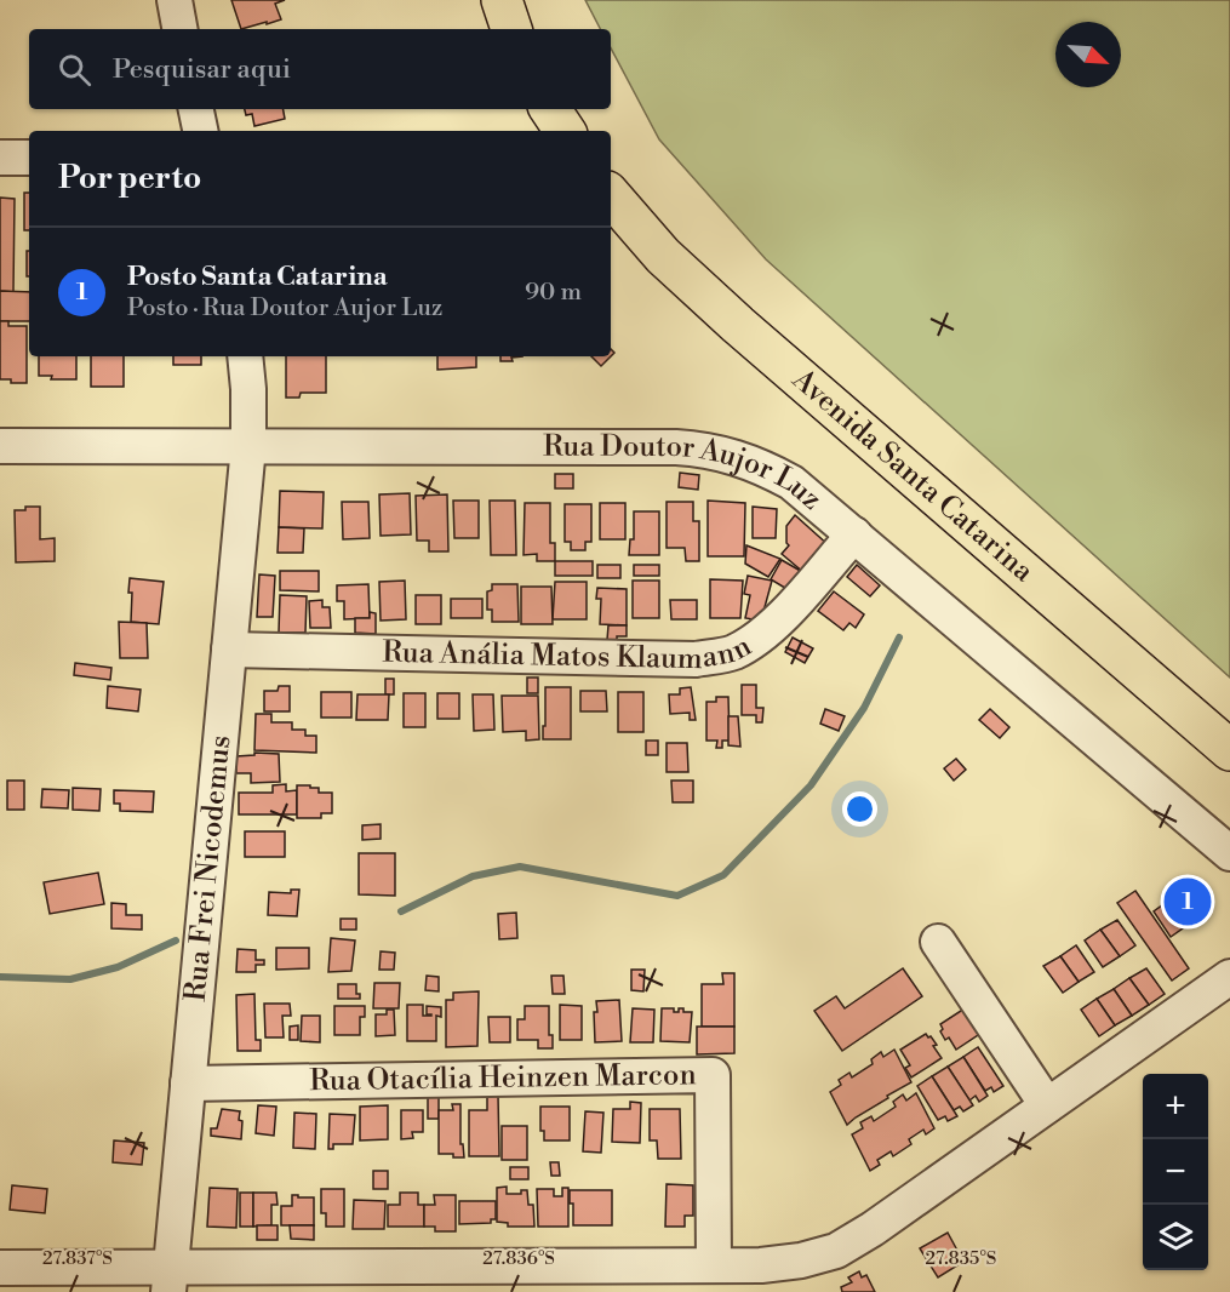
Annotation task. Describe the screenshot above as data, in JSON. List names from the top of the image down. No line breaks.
{"streets":{"main road":["Avenida Santa Catarina"],"street":["Rua Doutor Aujor Luz","Rua Anália Matos Klaumann","Rua Frei Nicodemus","Rua Otacília Heinzen Marcon"]},"crossings":[["Rua Doutor Aujor Luz","Rua Anália Matos Klaumann"],["Rua Doutor Aujor Luz","Rua Frei Nicodemus"],["Rua Anália Matos Klaumann","Rua Frei Nicodemus"],["Rua Frei Nicodemus","Rua Otacília Heinzen Marcon"]],"north":"bottom right","page":{"search":"Pesquisar aqui","heading":"Por perto","list":[{"mark":"1","name":"Posto Santa Catarina","note":"Posto · Rua Doutor Aujor Luz","value":"90 m"}],"pins":"1","map_buttons":["+","−"]},"coordinates":["27.837°S","27.836°S","27.835°S"]}
